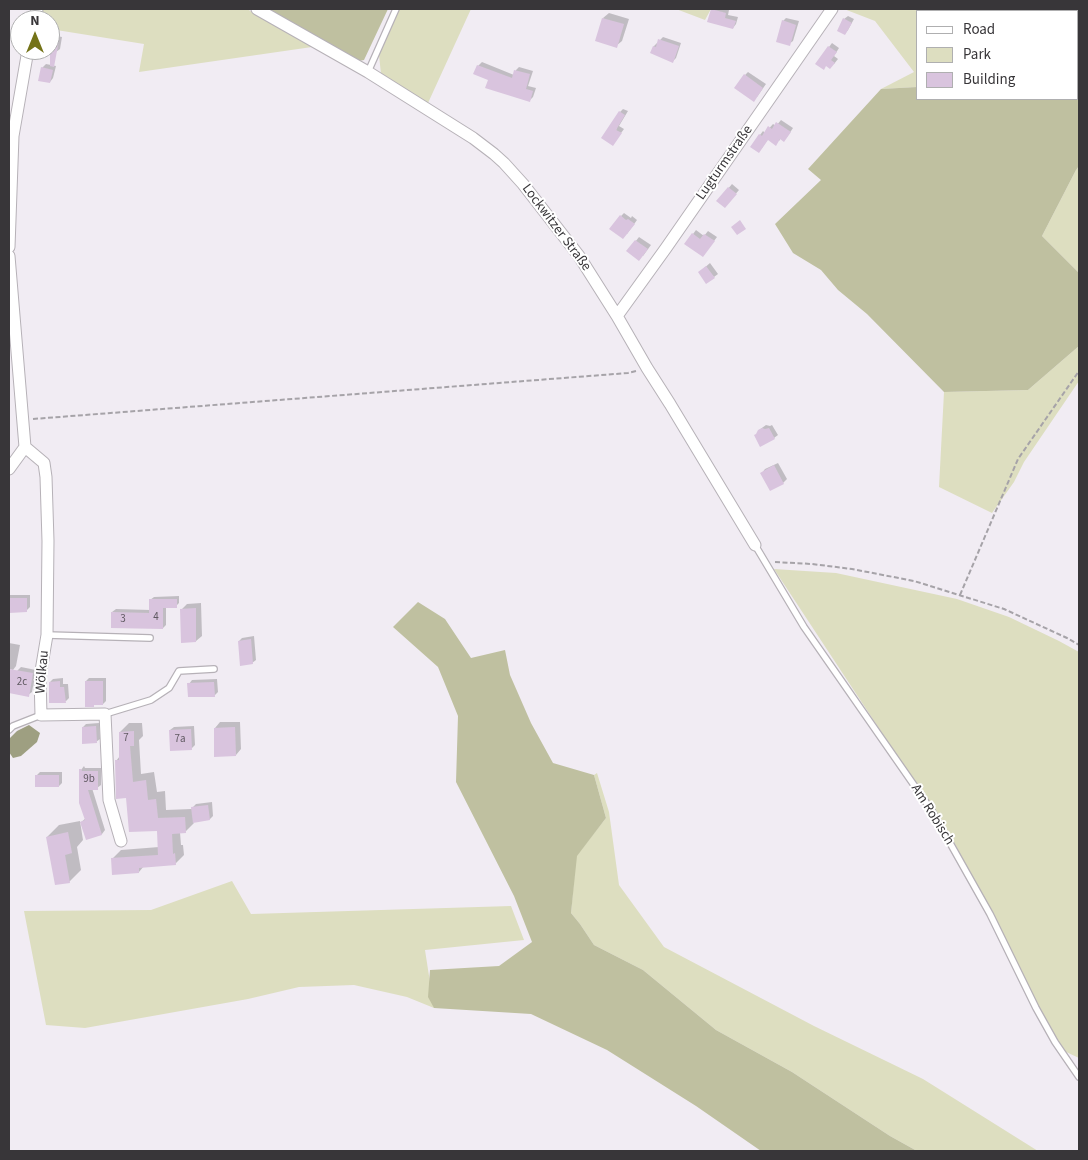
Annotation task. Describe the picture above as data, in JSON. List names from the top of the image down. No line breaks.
{"streets":{"street":["Lugturmstraße","Lockwitzer Straße","Wölkau"],"lane":["Am Robisch"]},"crossings":[["Lugturmstraße","Lockwitzer Straße"],["Lockwitzer Straße","Am Robisch"]],"house_numbers":["4","3","2c","7","7a","9b"],"legend":["Road","Park","Building"],"north":"top"}
